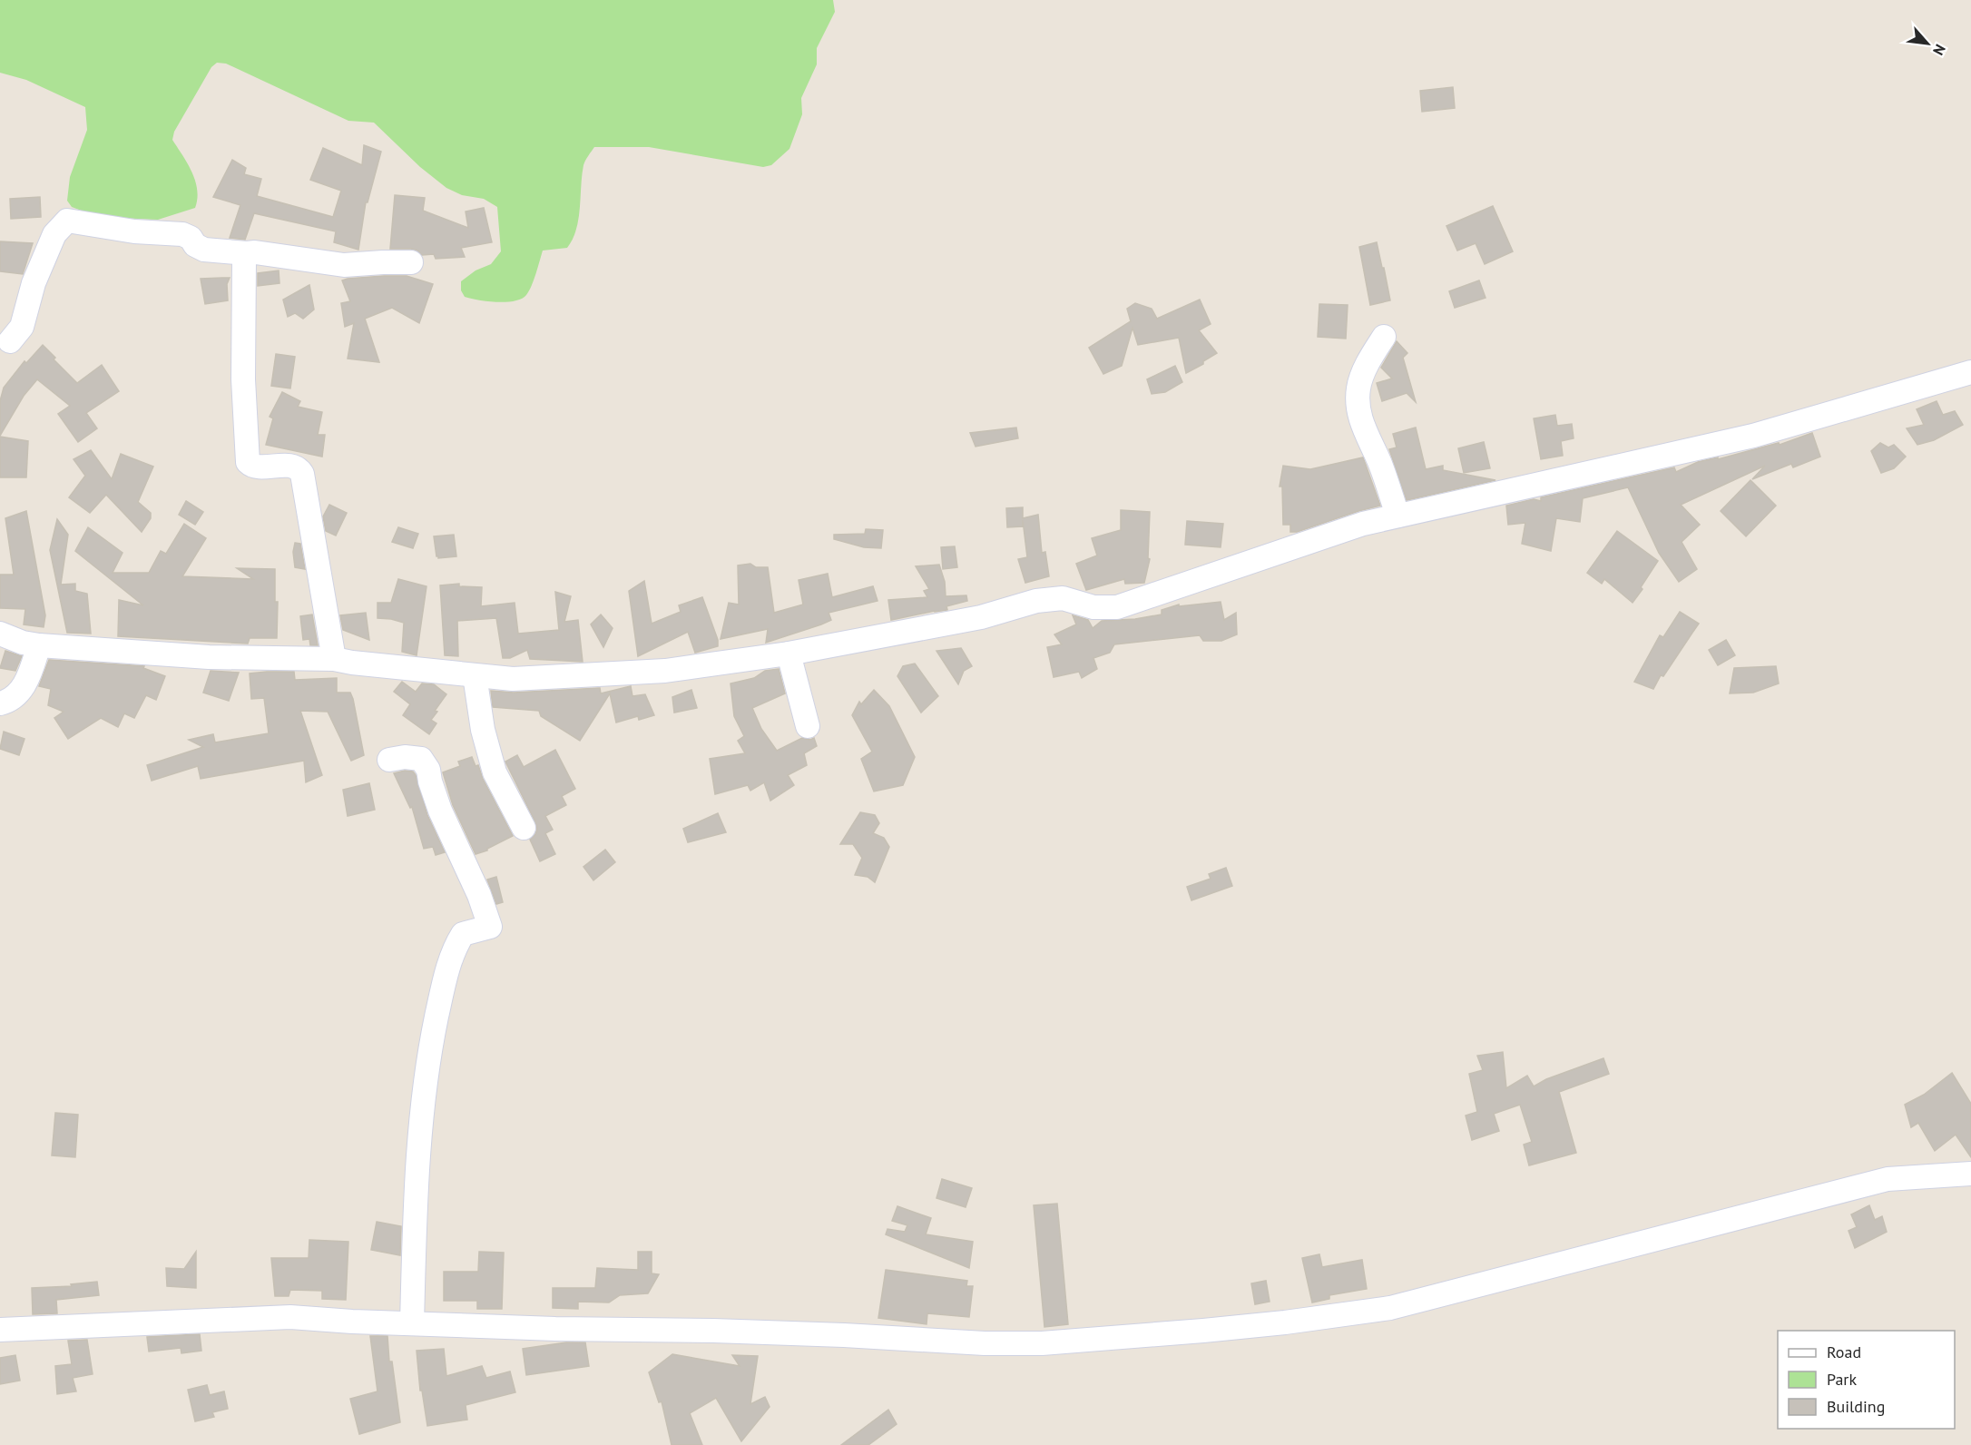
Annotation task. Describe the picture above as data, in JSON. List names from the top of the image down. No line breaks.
{"legend":["Road","Park","Building"],"north":"bottom right"}
